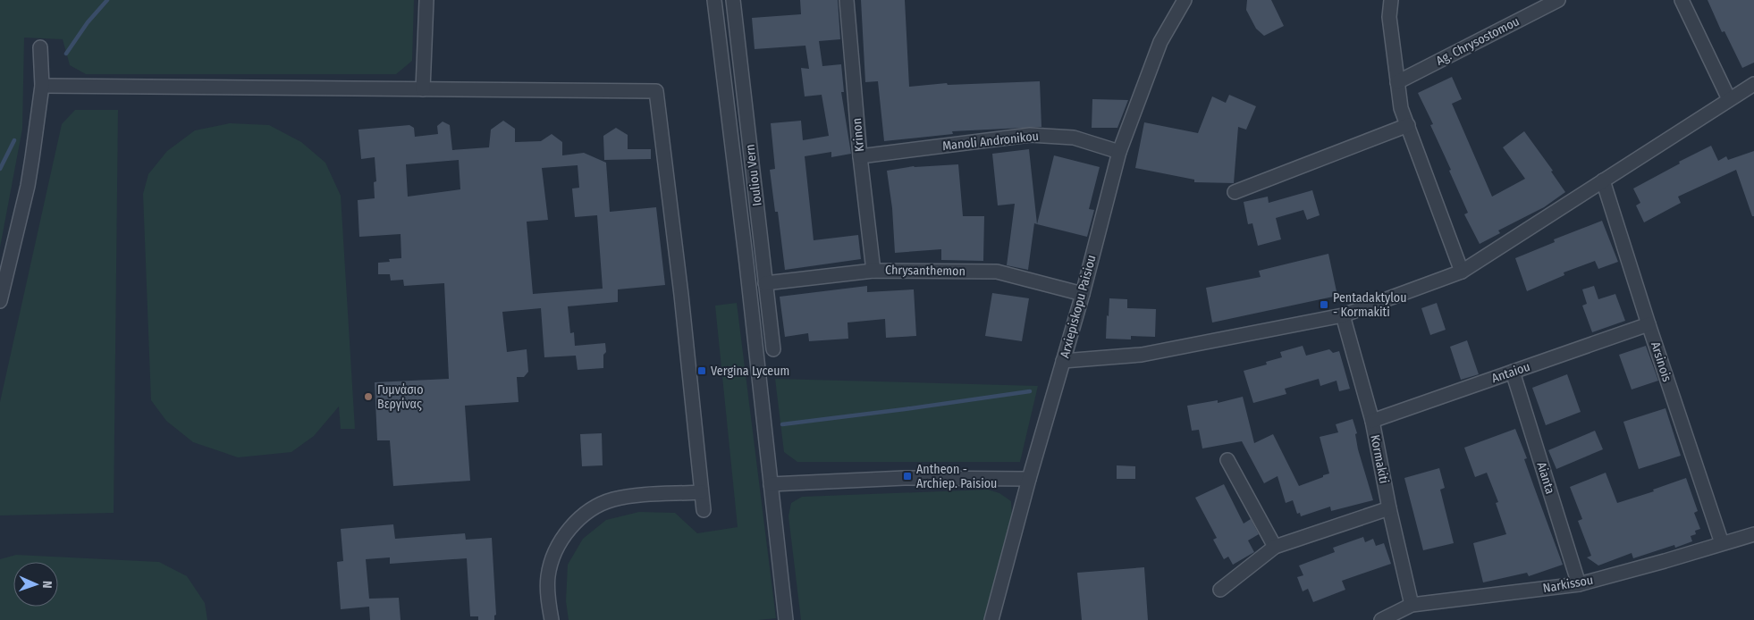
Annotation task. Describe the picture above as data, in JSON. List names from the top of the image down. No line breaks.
{"streets":{"street":["Ag. Chrysostomou","Krinon","Manoli Andronikou","Iouliou Vern","Chrysanthemon","Arxiepiskopu Paisiou","Arsinois","Antaiou","Kormakiti","Aianta","Narkissou"]},"crossings":[["Krinon","Manoli Andronikou"],["Krinon","Chrysanthemon"],["Manoli Andronikou","Arxiepiskopu Paisiou"],["Iouliou Vern","Chrysanthemon"],["Chrysanthemon","Arxiepiskopu Paisiou"],["Arsinois","Antaiou"],["Arsinois","Narkissou"],["Antaiou","Kormakiti"],["Antaiou","Aianta"],["Kormakiti","Narkissou"],["Aianta","Narkissou"]],"places":{"transit":["Pentadaktylou - Kormakiti","Vergina Lyceum","Antheon - Archiep. Paisiou"],"other":["Γυμνάσιο Βεργίνας"]},"north":"right"}
